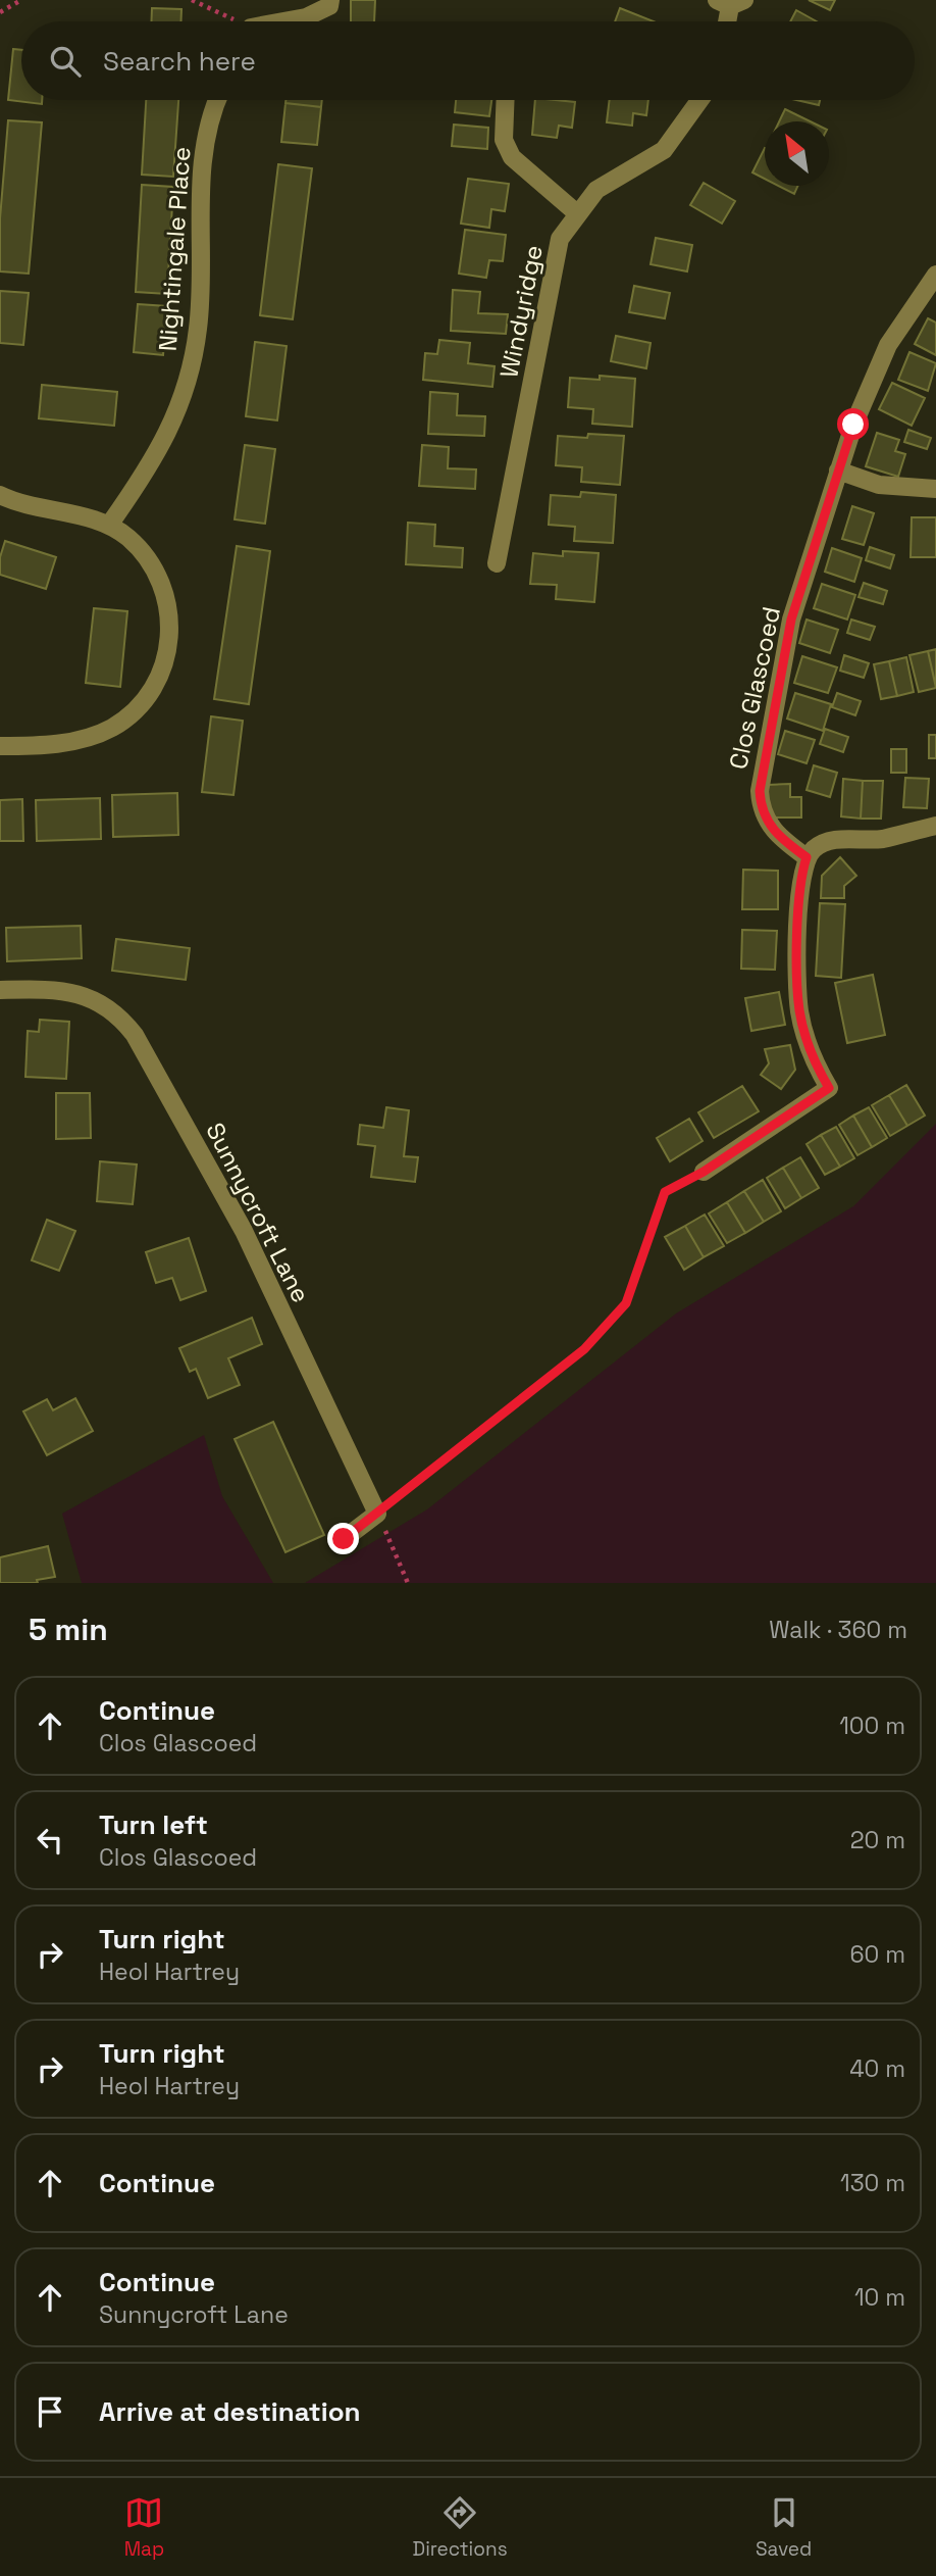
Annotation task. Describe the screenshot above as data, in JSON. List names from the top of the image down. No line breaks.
{"streets":{"street":["Nightingale Place","Windyridge","Clos Glascoed","Sunnycroft Lane"]},"north":"top left","page":{"search":"Search here","heading":["5 min","Walk · 360 m"],"list":[["Continue","Clos Glascoed","100 m"],["Turn left","Clos Glascoed","20 m"],["Turn right","Heol Hartrey","60 m"],["Turn right","Heol Hartrey","40 m"],["Continue","130 m"],["Continue","Sunnycroft Lane","10 m"],"Arrive at destination"],"nav":["Map","Directions","Saved"]}}
